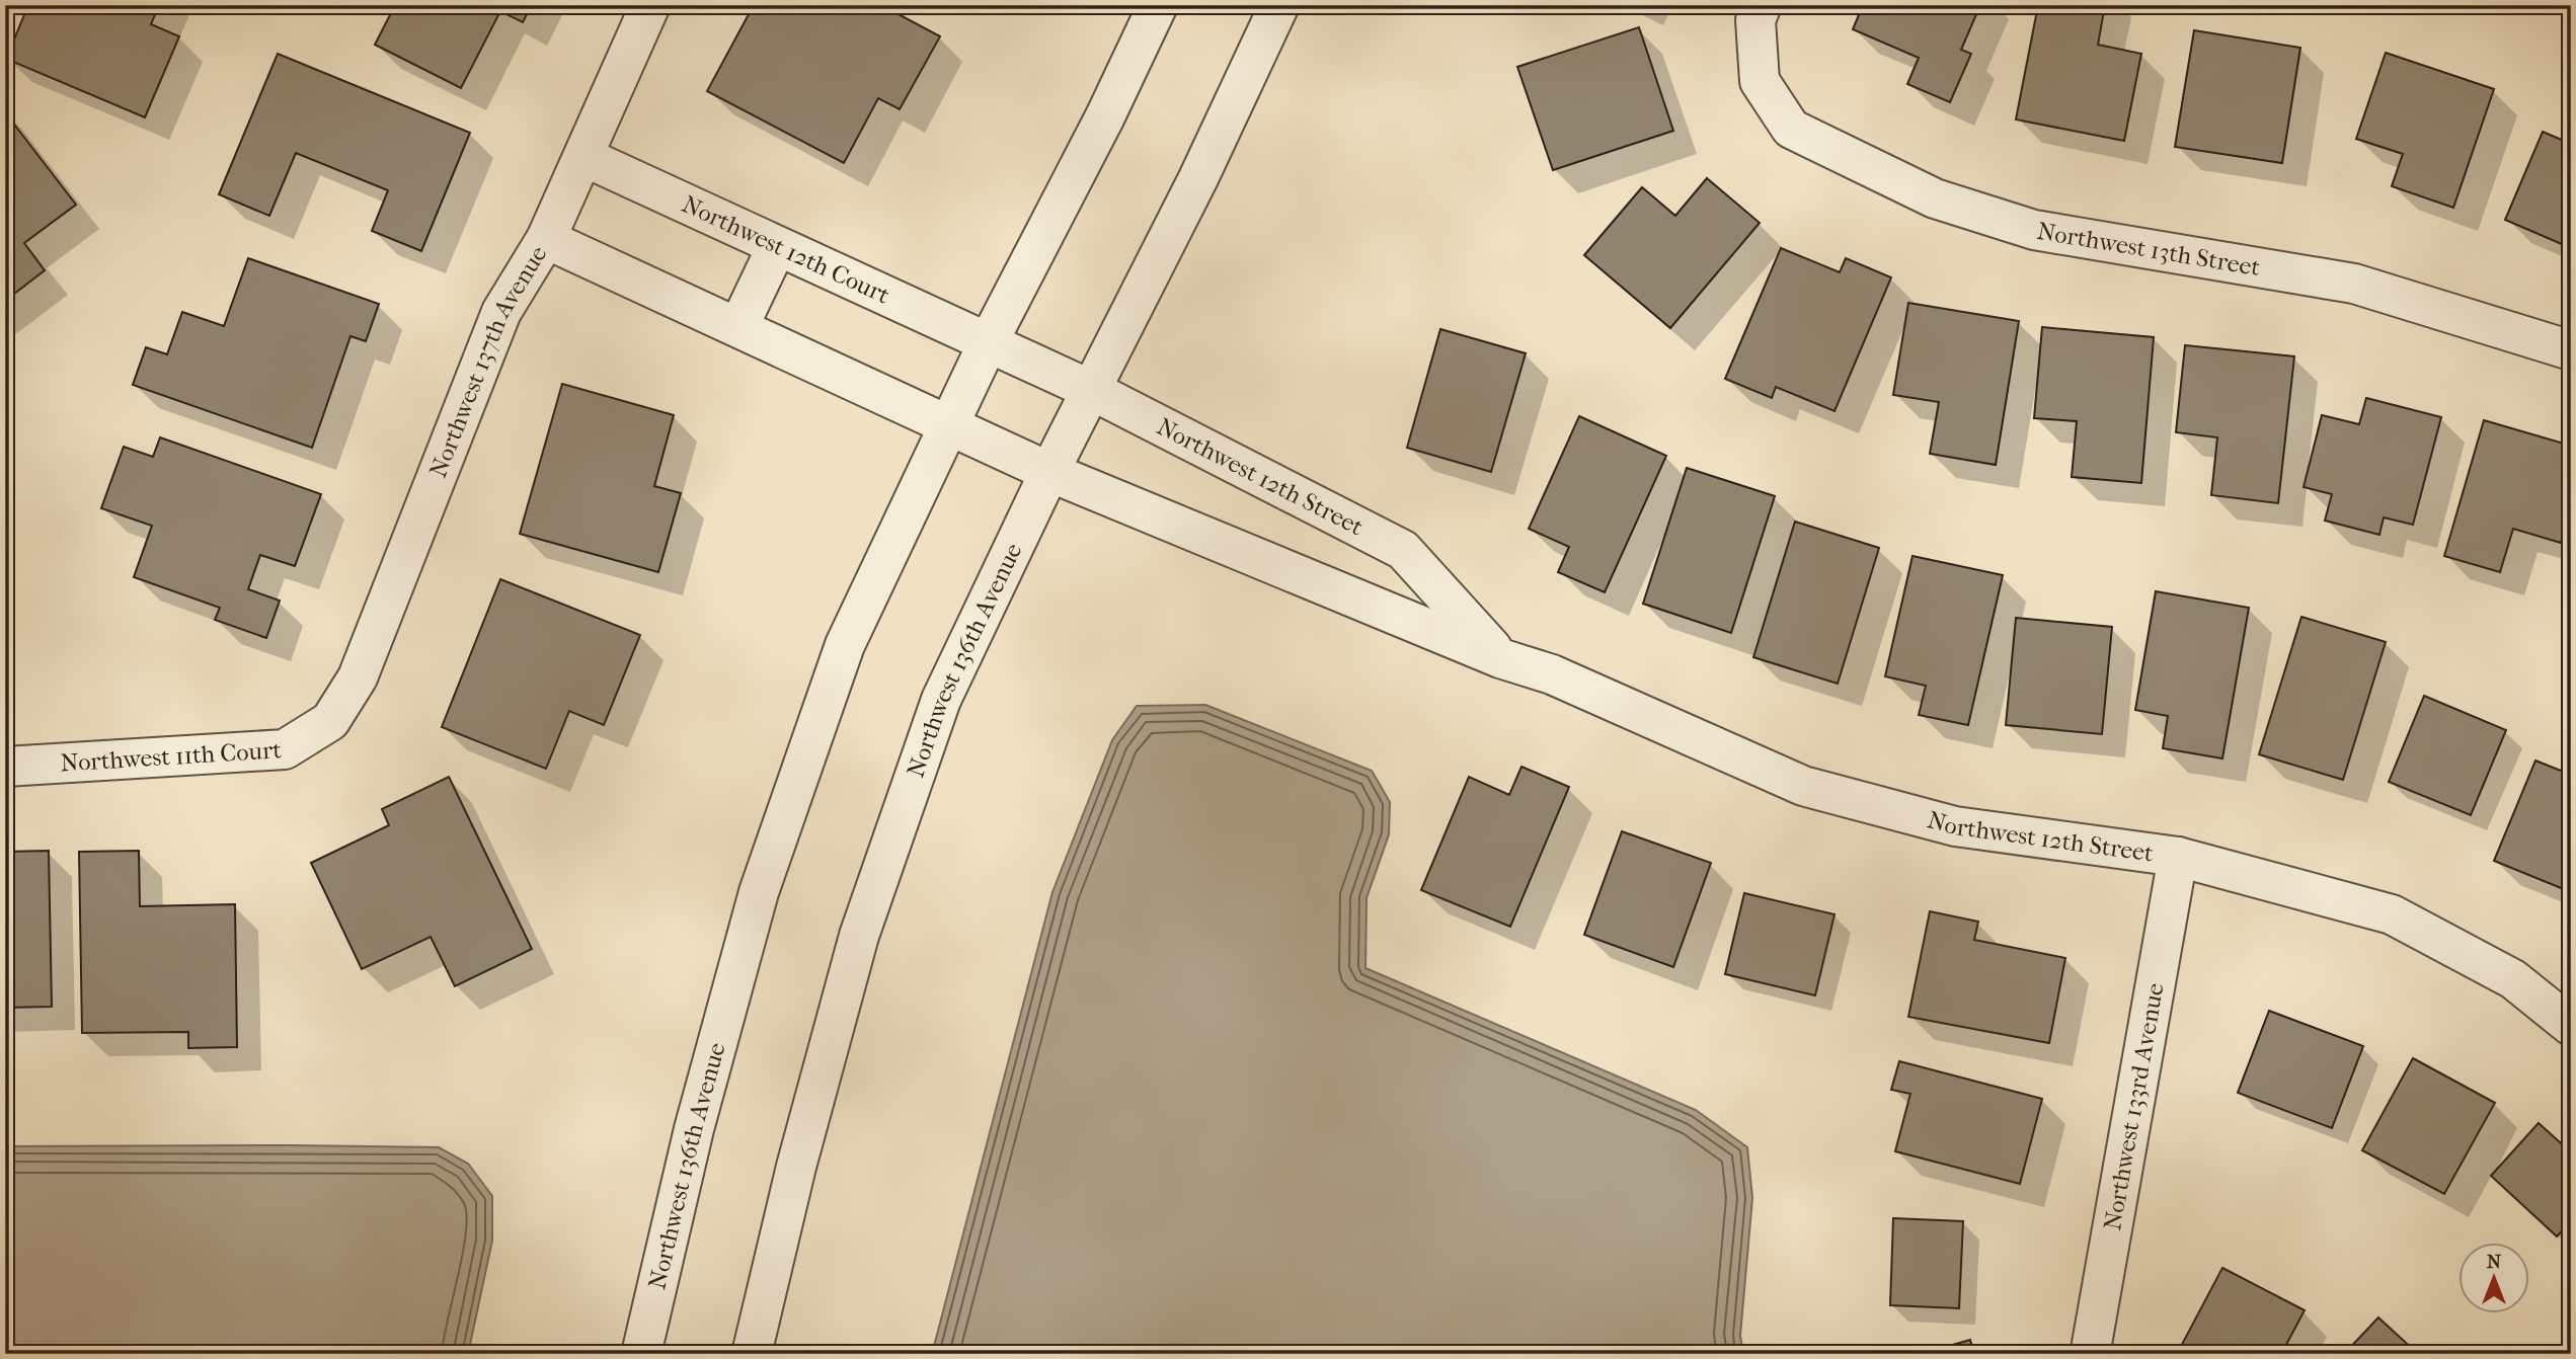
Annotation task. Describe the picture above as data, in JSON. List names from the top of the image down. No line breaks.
{"streets":{"street":["Northwest 13th Street","Northwest 12th Court","Northwest 137th Avenue","Northwest 12th Street","Northwest 136th Avenue","Northwest 11th Court","Northwest 133rd Avenue"]},"crossings":[["Northwest 12th Court","Northwest 137th Avenue"],["Northwest 12th Court","Northwest 12th Street"],["Northwest 12th Court","Northwest 136th Avenue"],["Northwest 137th Avenue","Northwest 11th Court"],["Northwest 12th Street","Northwest 136th Avenue"],["Northwest 12th Street","Northwest 133rd Avenue"]],"north":"top"}
